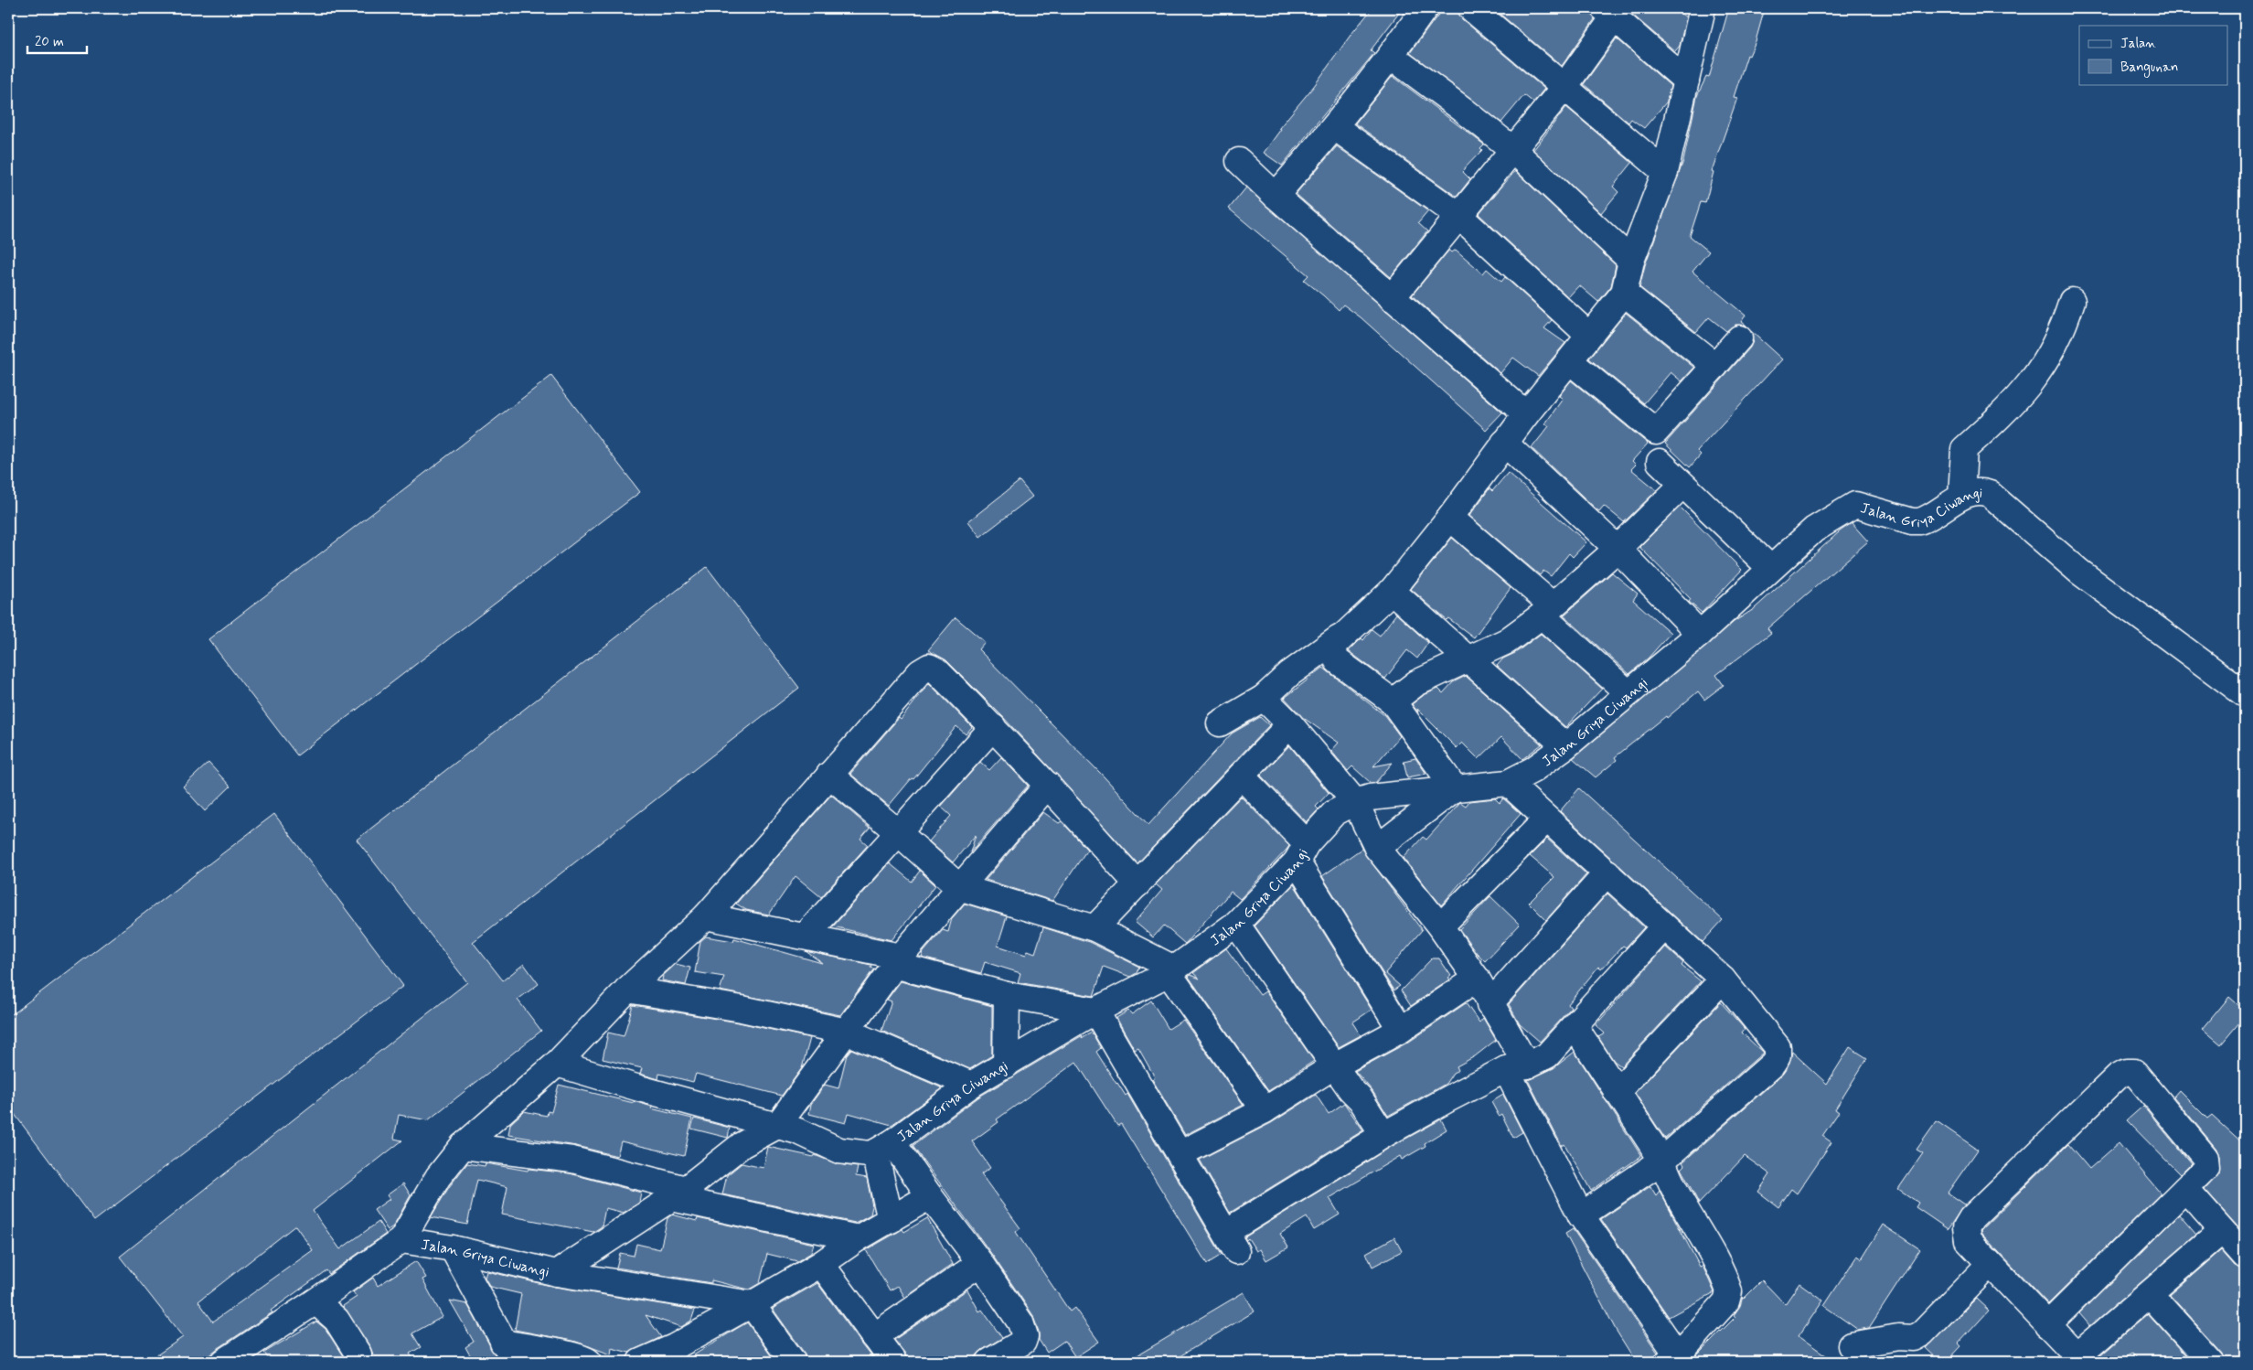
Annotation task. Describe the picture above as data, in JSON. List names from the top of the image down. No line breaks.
{"streets":{"street":["Jalan Griya Ciwangi"]},"legend":["Jalan","Bangunan"],"scale_bar":"20 m"}
